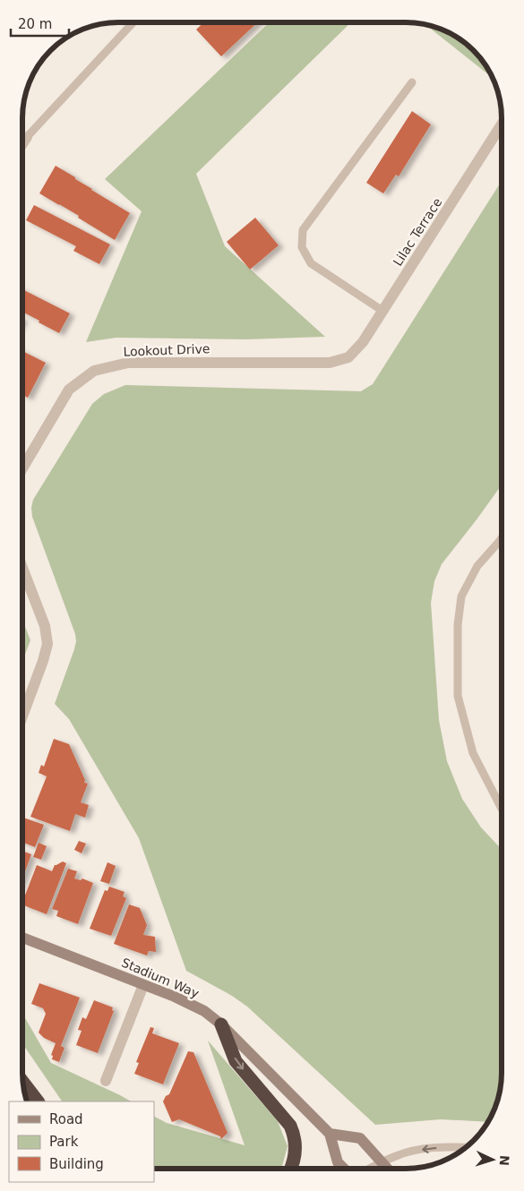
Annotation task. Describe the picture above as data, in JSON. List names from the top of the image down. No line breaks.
{"streets":{"street":["Lilac Terrace","Lookout Drive","Stadium Way"]},"crossings":[["Lilac Terrace","Lookout Drive"]],"legend":["Road","Park","Building"],"scale_bar":"20 m","north":"right"}
